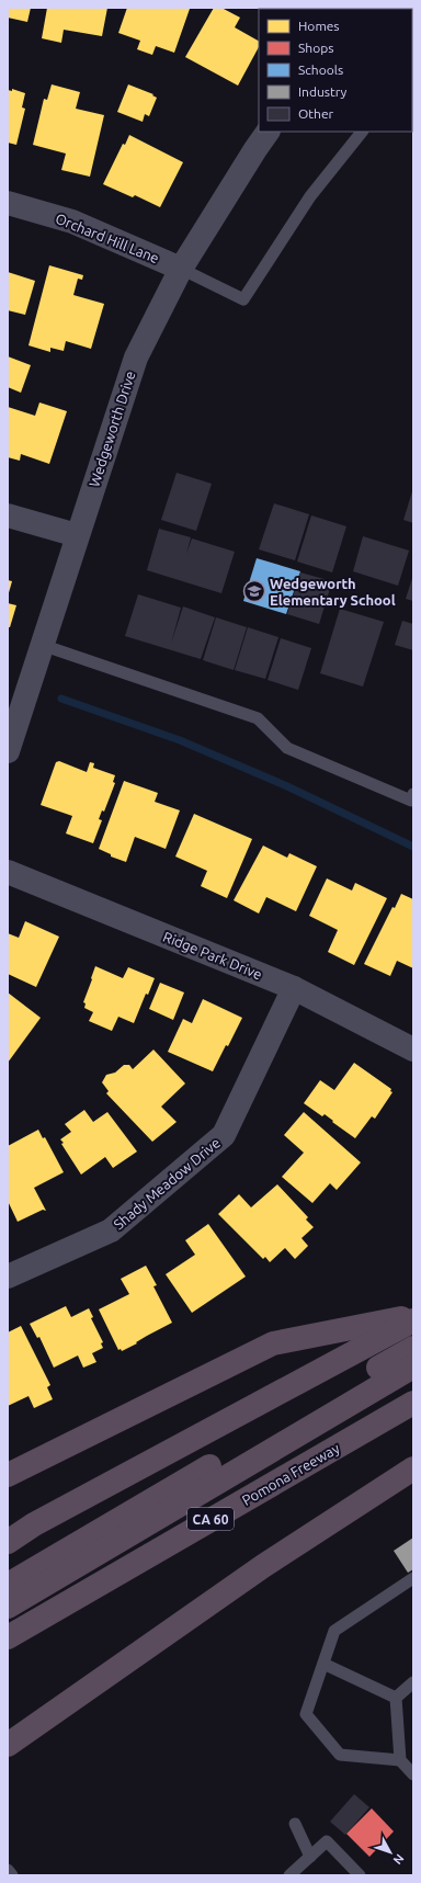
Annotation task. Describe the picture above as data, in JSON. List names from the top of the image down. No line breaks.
{"streets":{"highway":["Pomona Freeway","CA 60"],"street":["Orchard Hill Lane","Wedgeworth Drive","Ridge Park Drive","Shady Meadow Drive"]},"crossings":[["Orchard Hill Lane","Wedgeworth Drive"],["Ridge Park Drive","Shady Meadow Drive"]],"places":{"school or university":["Wedgeworth Elementary School"]},"legend":["Homes","Shops","Schools","Industry","Other"],"north":"bottom right"}
